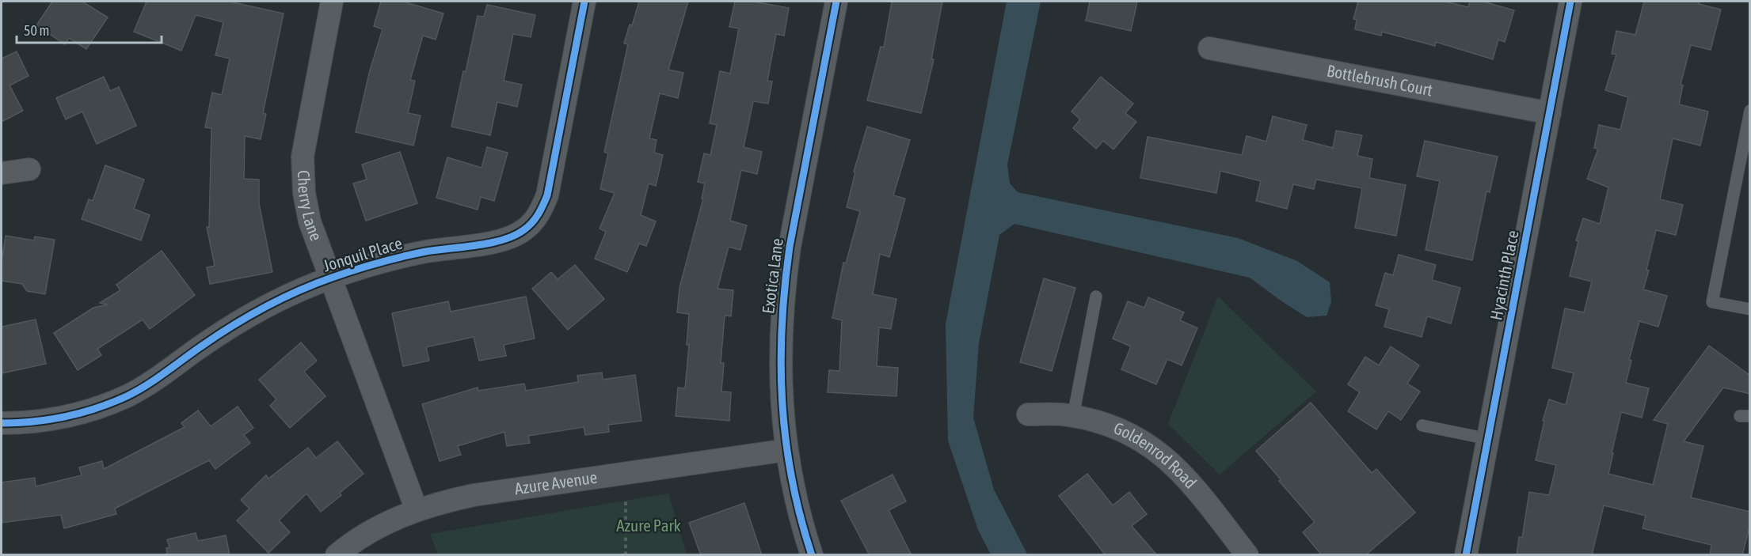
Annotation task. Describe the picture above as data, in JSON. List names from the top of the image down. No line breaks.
{"streets":{"street":["Bottlebrush Court","Cherry Lane","Jonquil Place","Hyacinth Place","Exotica Lane","Goldenrod Road","Azure Avenue"]},"crossings":[["Bottlebrush Court","Hyacinth Place"],["Cherry Lane","Jonquil Place"],["Cherry Lane","Azure Avenue"],["Exotica Lane","Azure Avenue"]],"parks":["Azure Park"],"scale_bar":"50 m"}
